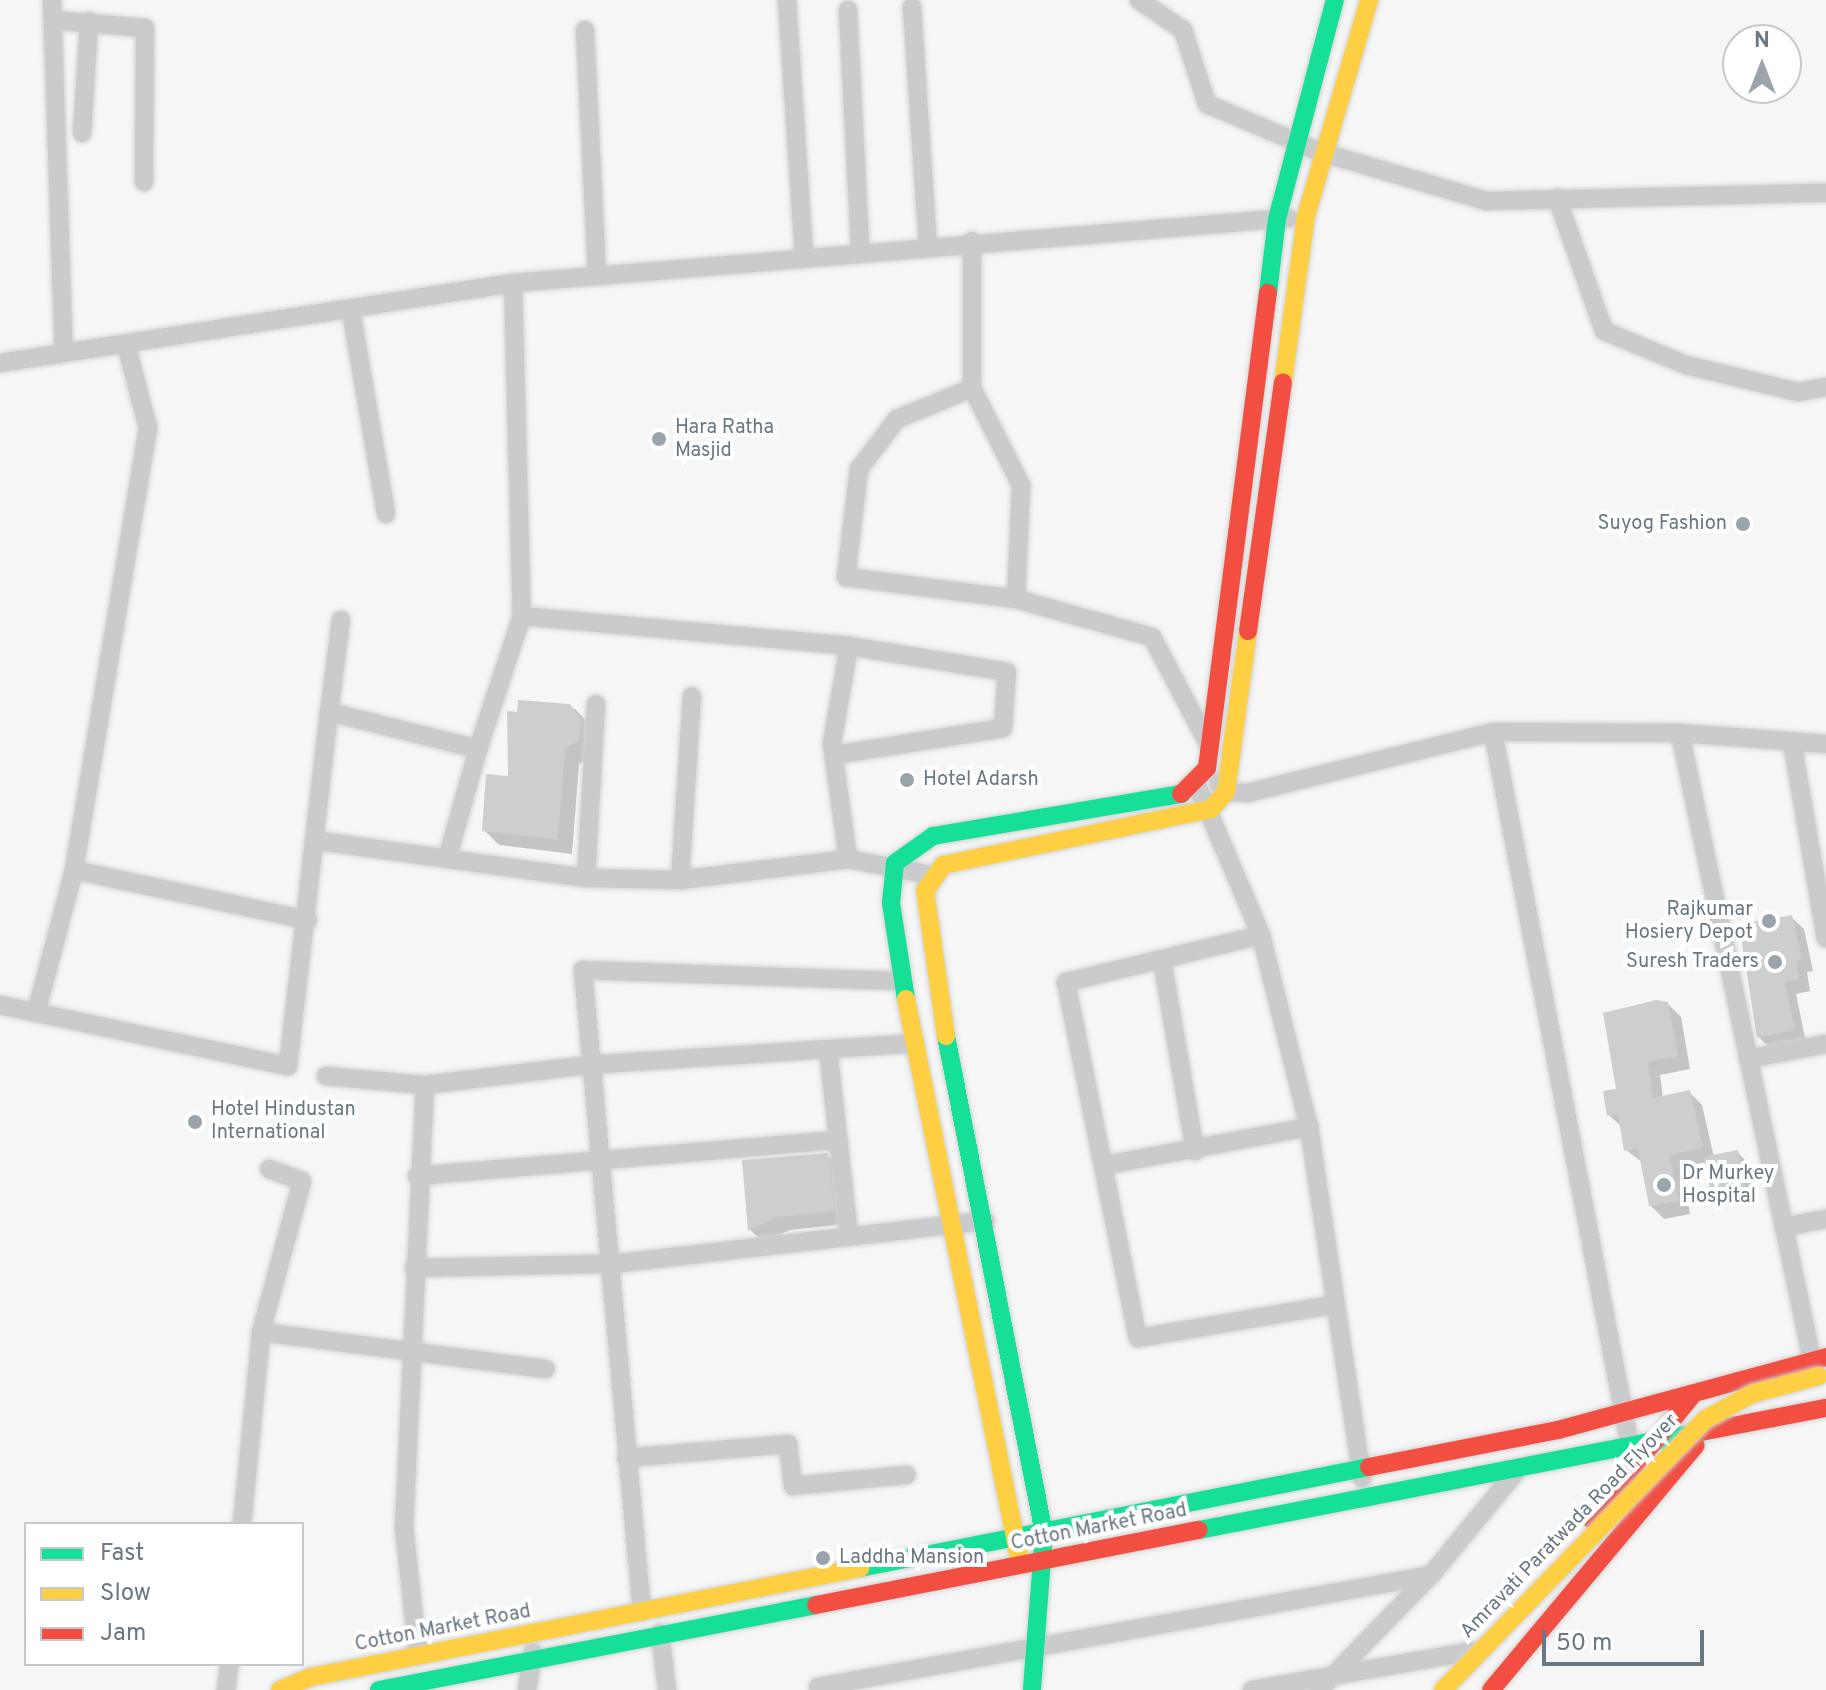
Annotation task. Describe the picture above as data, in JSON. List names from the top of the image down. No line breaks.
{"streets":{"street":["Amravati Paratwada Road Flyover","Cotton Market Road"]},"crossings":[["Amravati Paratwada Road Flyover","Cotton Market Road"]],"places":["Hara Ratha Masjid","Suyog Fashion","Hotel Adarsh","Rajkumar Hosiery Depot","Suresh Traders","Hotel Hindustan International","Dr Murkey Hospital","Laddha Mansion"],"legend":["Fast","Slow","Jam"],"scale_bar":"50 m","north":"top"}
